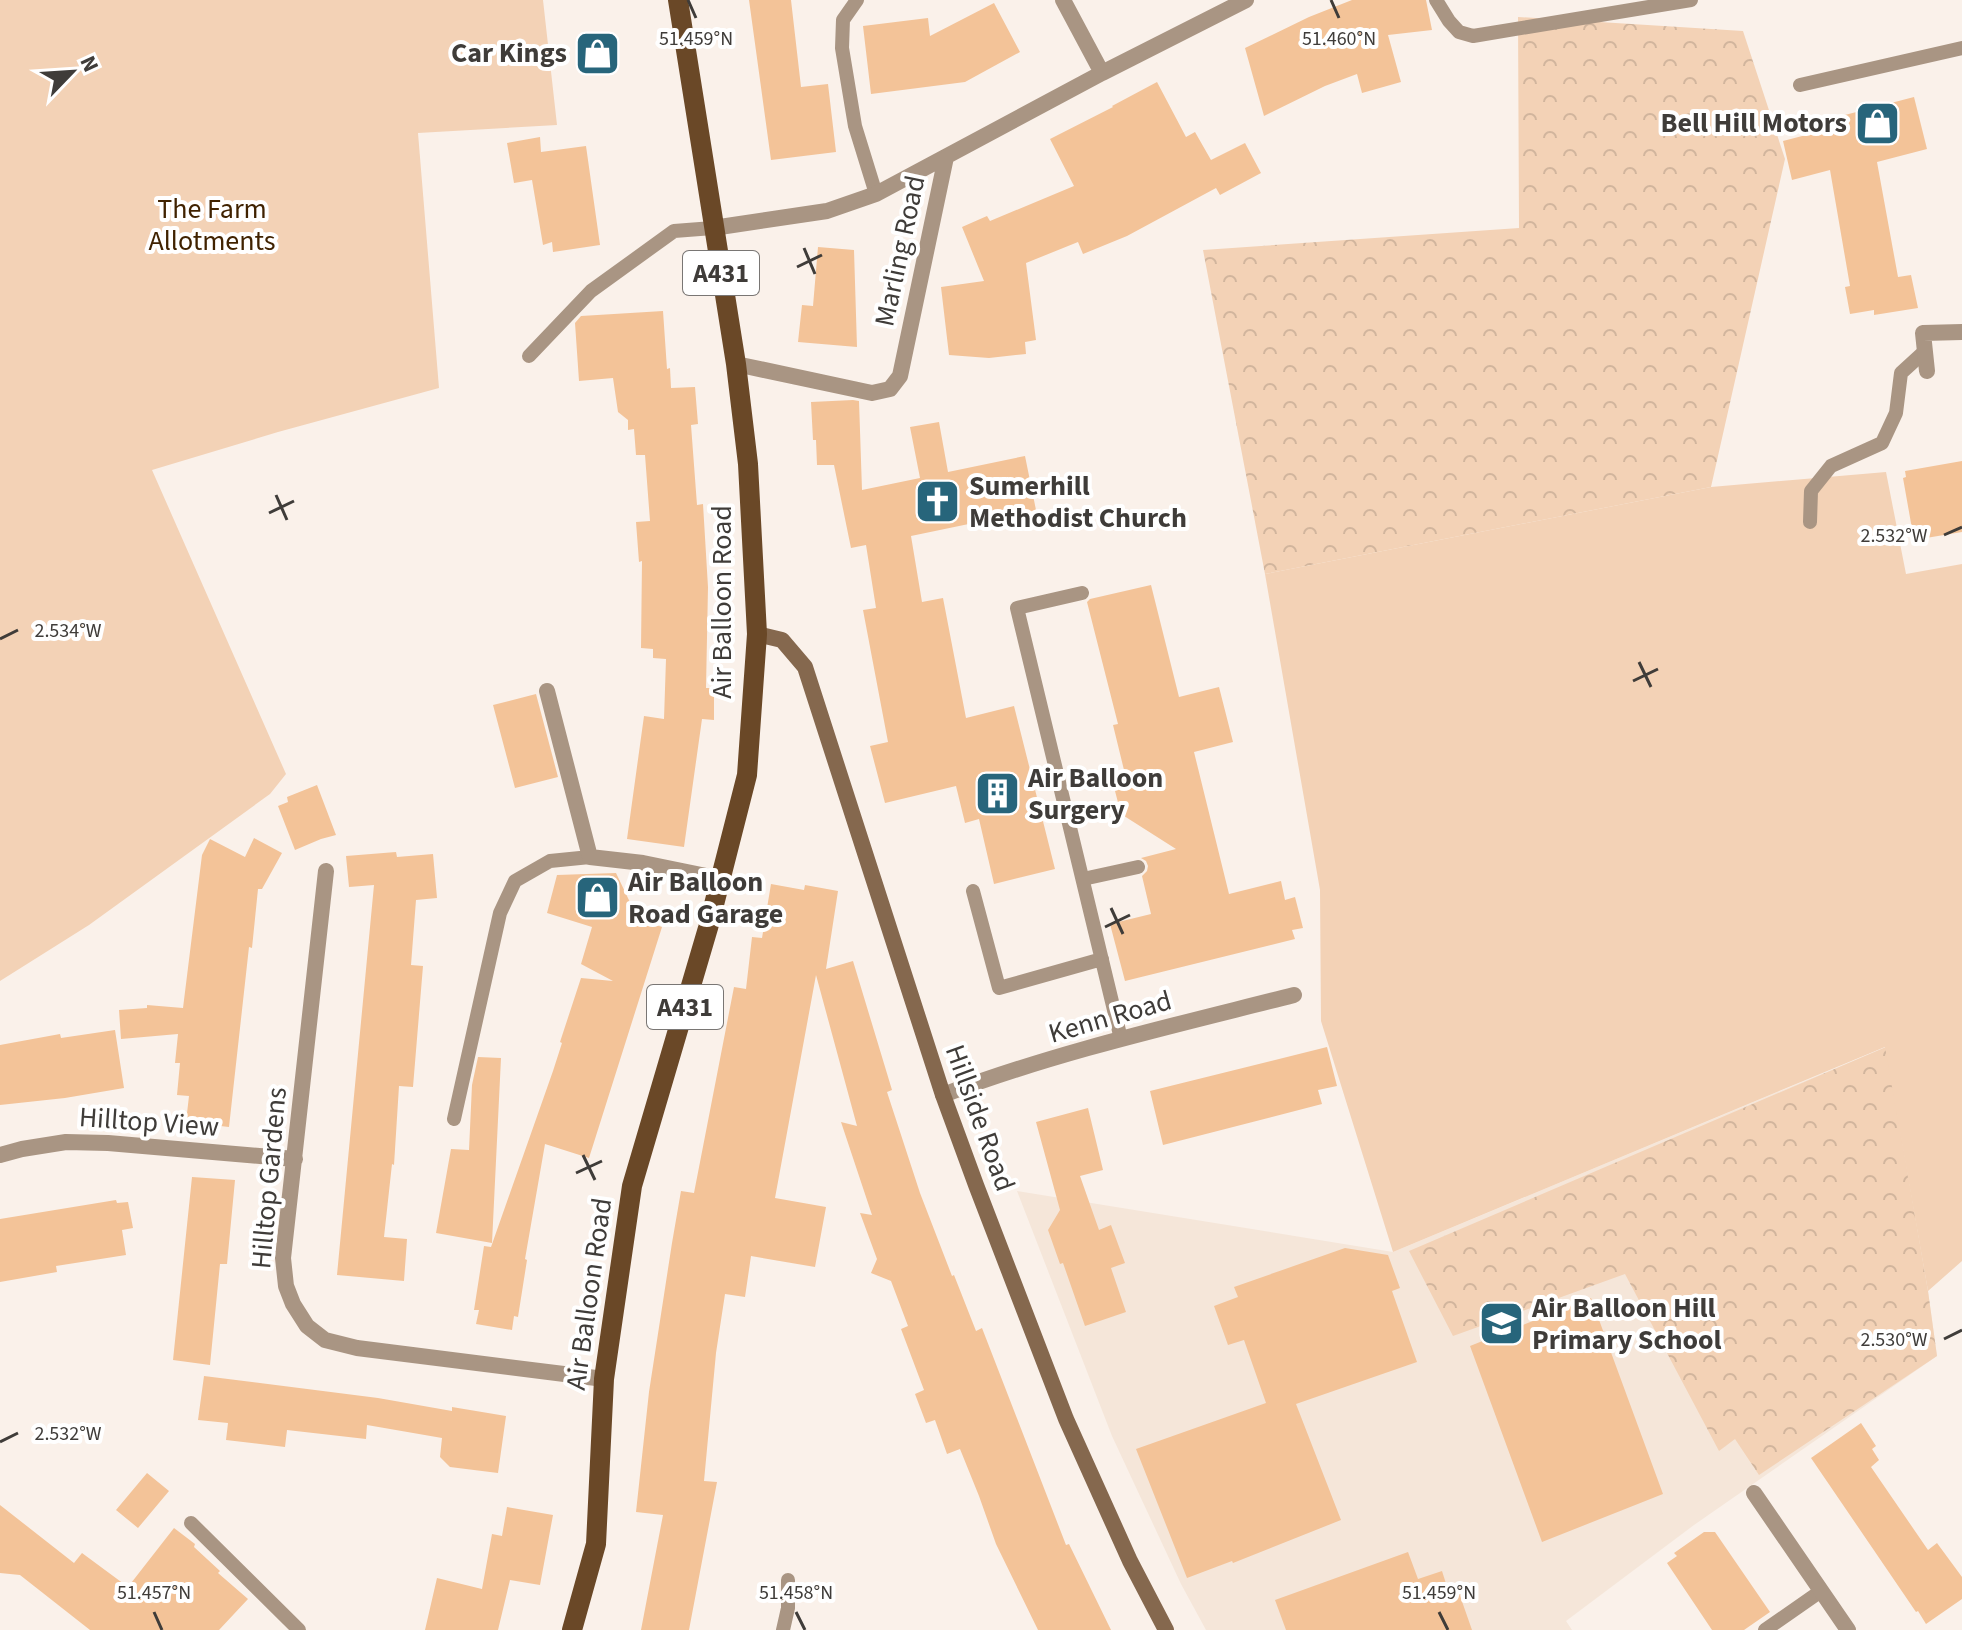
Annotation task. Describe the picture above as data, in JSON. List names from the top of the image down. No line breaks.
{"streets":{"main road":["A431","Air Balloon Road"],"street":["Marling Road","Kenn Road","Hillside Road","Hilltop View","Hilltop Gardens"]},"crossings":[["Marling Road","A431"],["Marling Road","Air Balloon Road"],["A431","Air Balloon Road"],["Air Balloon Road","Hillside Road"],["Air Balloon Road","Hilltop Gardens"],["Kenn Road","Hillside Road"],["Hilltop View","Hilltop Gardens"]],"parks":["The Farm Allotments"],"places":{"shop":["Car Kings","Bell Hill Motors","Air Balloon Road Garage"],"church":["Sumerhill Methodist Church"],"building":["Air Balloon Surgery"],"school or university":["Air Balloon Hill Primary School"]},"north":"top right","coordinates":["51.459°N","51.460°N","2.532°W","2.534°W","2.530°W","51.457°N","51.458°N"]}
